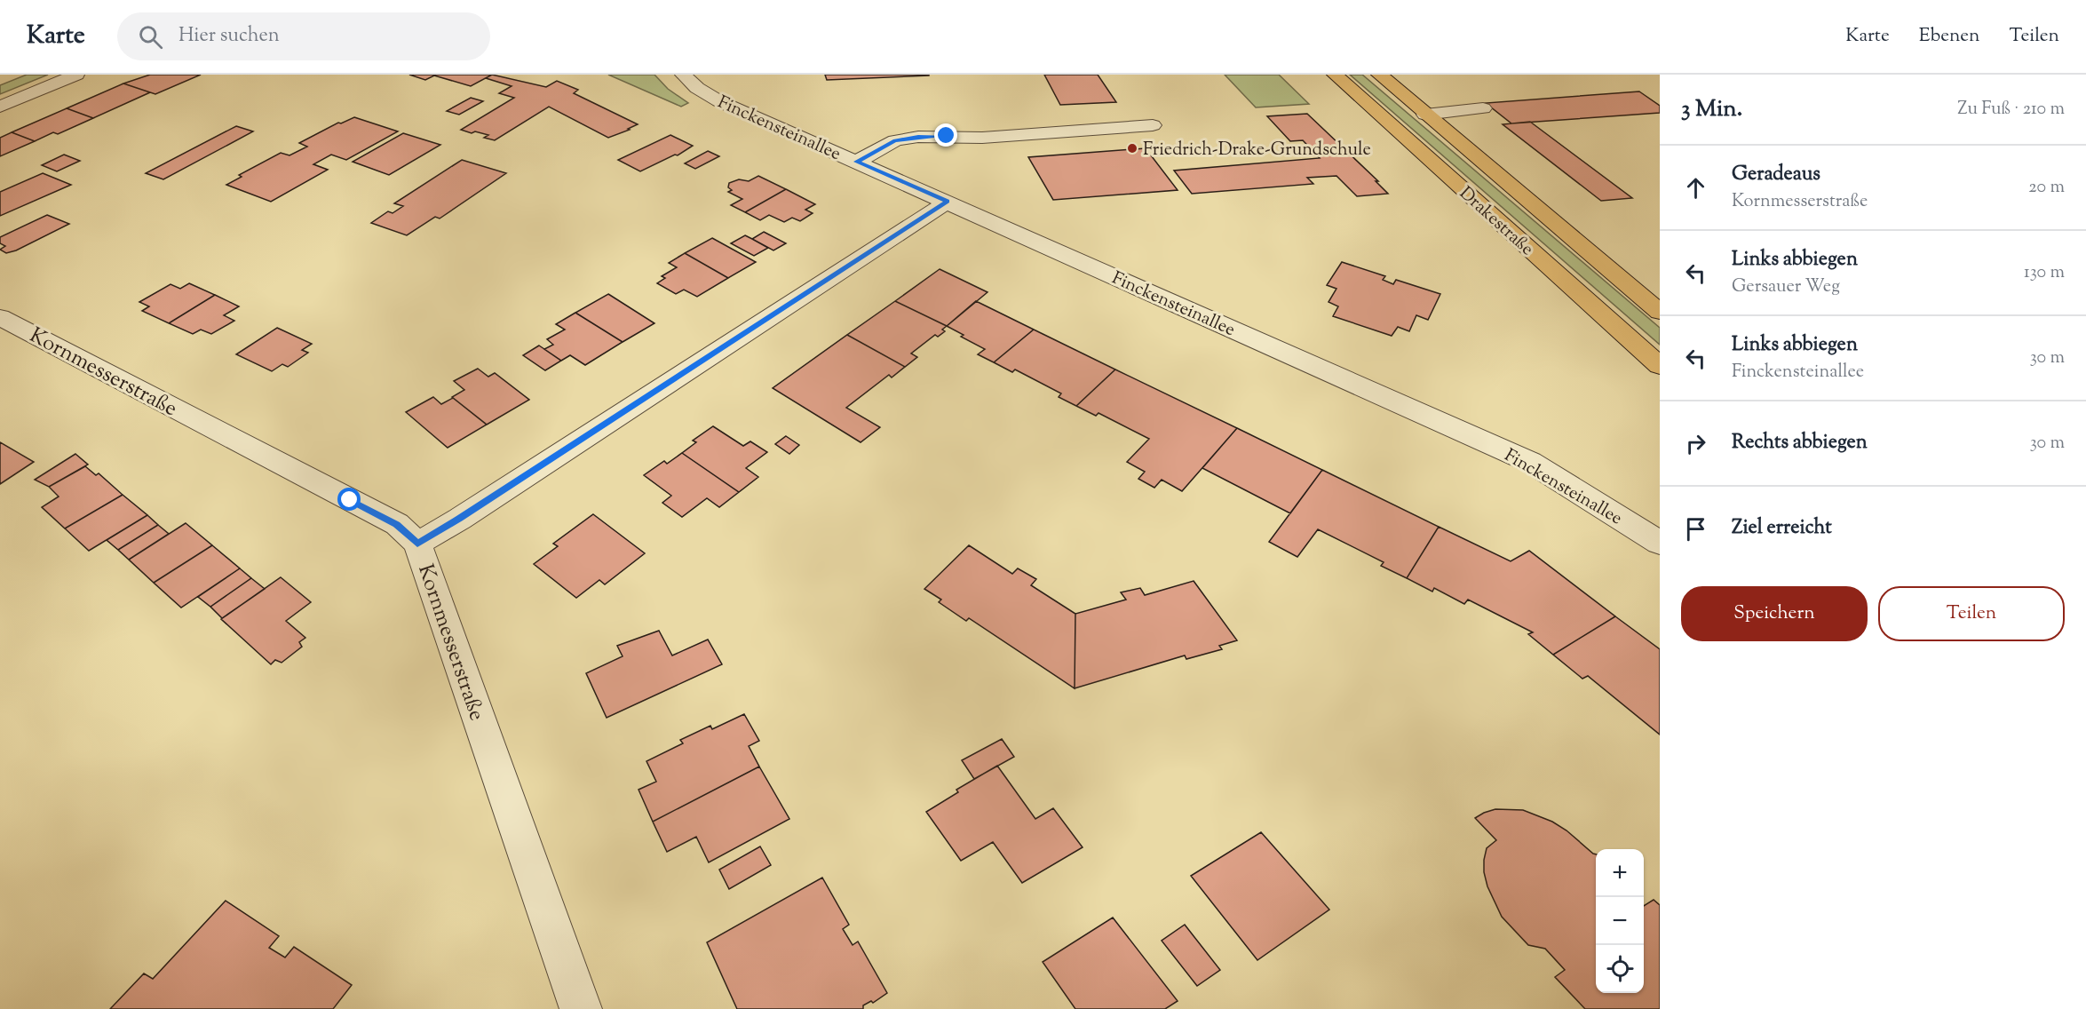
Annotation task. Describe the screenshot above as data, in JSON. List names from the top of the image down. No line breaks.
{"streets":{"main road":["Drakestraße"],"street":["Finckensteinallee","Kornmesserstraße"]},"places":["Friedrich-Drake-Grundschule"],"page":{"header":"Karte","search":"Hier suchen","nav":["Karte","Ebenen","Teilen"],"heading":["3 Min.","Zu Fuß · 210 m"],"list":[["Geradeaus","Kornmesserstraße","20 m"],["Links abbiegen","Gersauer Weg","130 m"],["Links abbiegen","Finckensteinallee","30 m"],["Rechts abbiegen","30 m"],"Ziel erreicht"],"buttons":["Speichern","Teilen"],"map_buttons":["+","−"]}}
